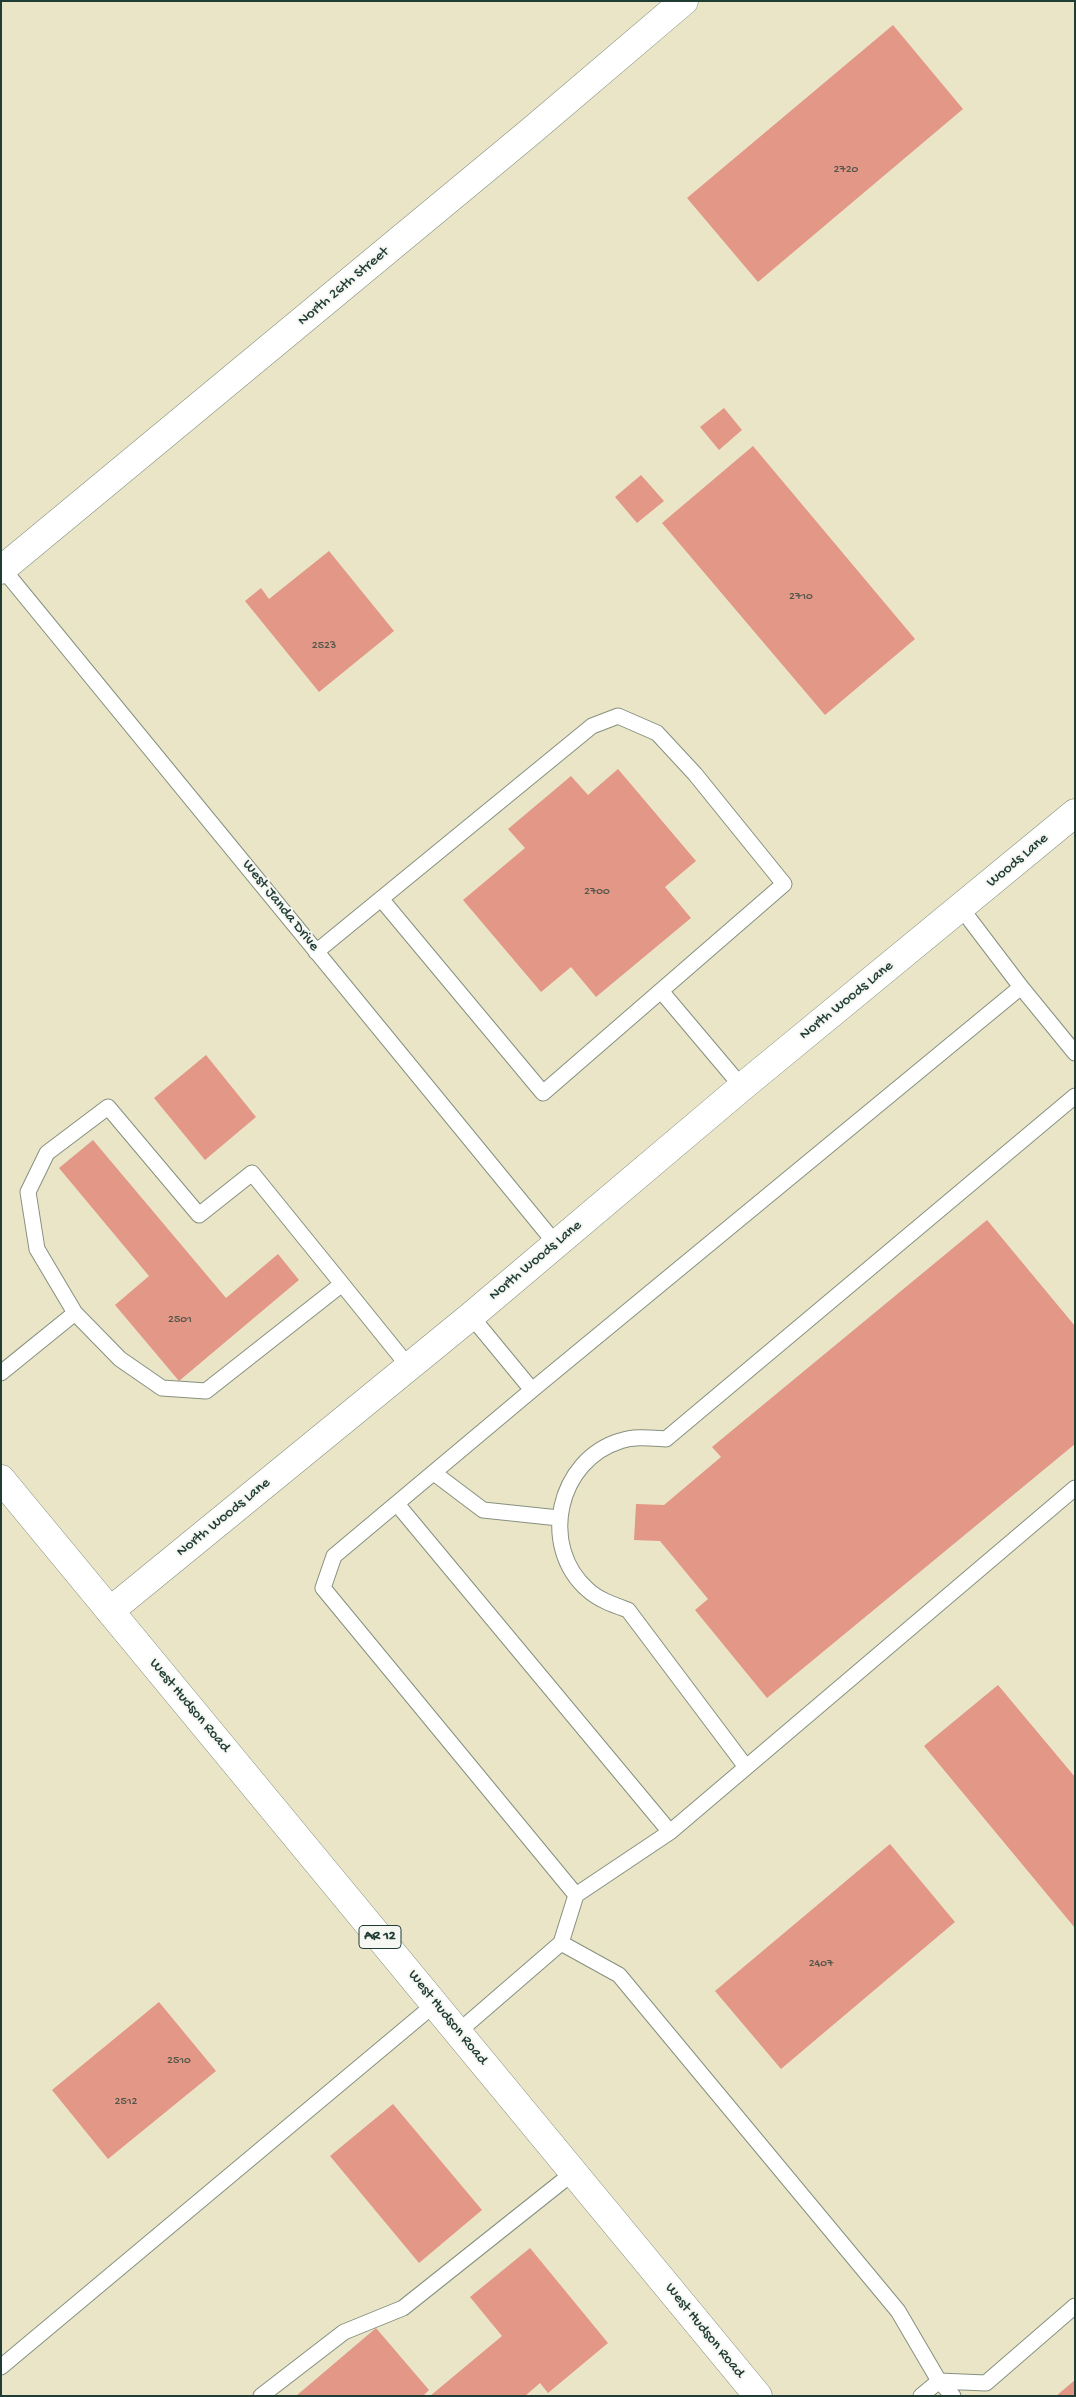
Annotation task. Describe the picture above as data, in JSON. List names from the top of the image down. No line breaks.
{"streets":{"main road":["North 26th Street","Woods Lane","North Woods Lane","West Hudson Road","AR 12"],"lane":["West Janda Drive"]},"crossings":[["North 26th Street","West Janda Drive"],["Woods Lane","North Woods Lane"],["West Janda Drive","North Woods Lane"],["North Woods Lane","West Hudson Road"]],"house_numbers":["2720","2710","2523","2700","2501","2407","2510","2512"]}
